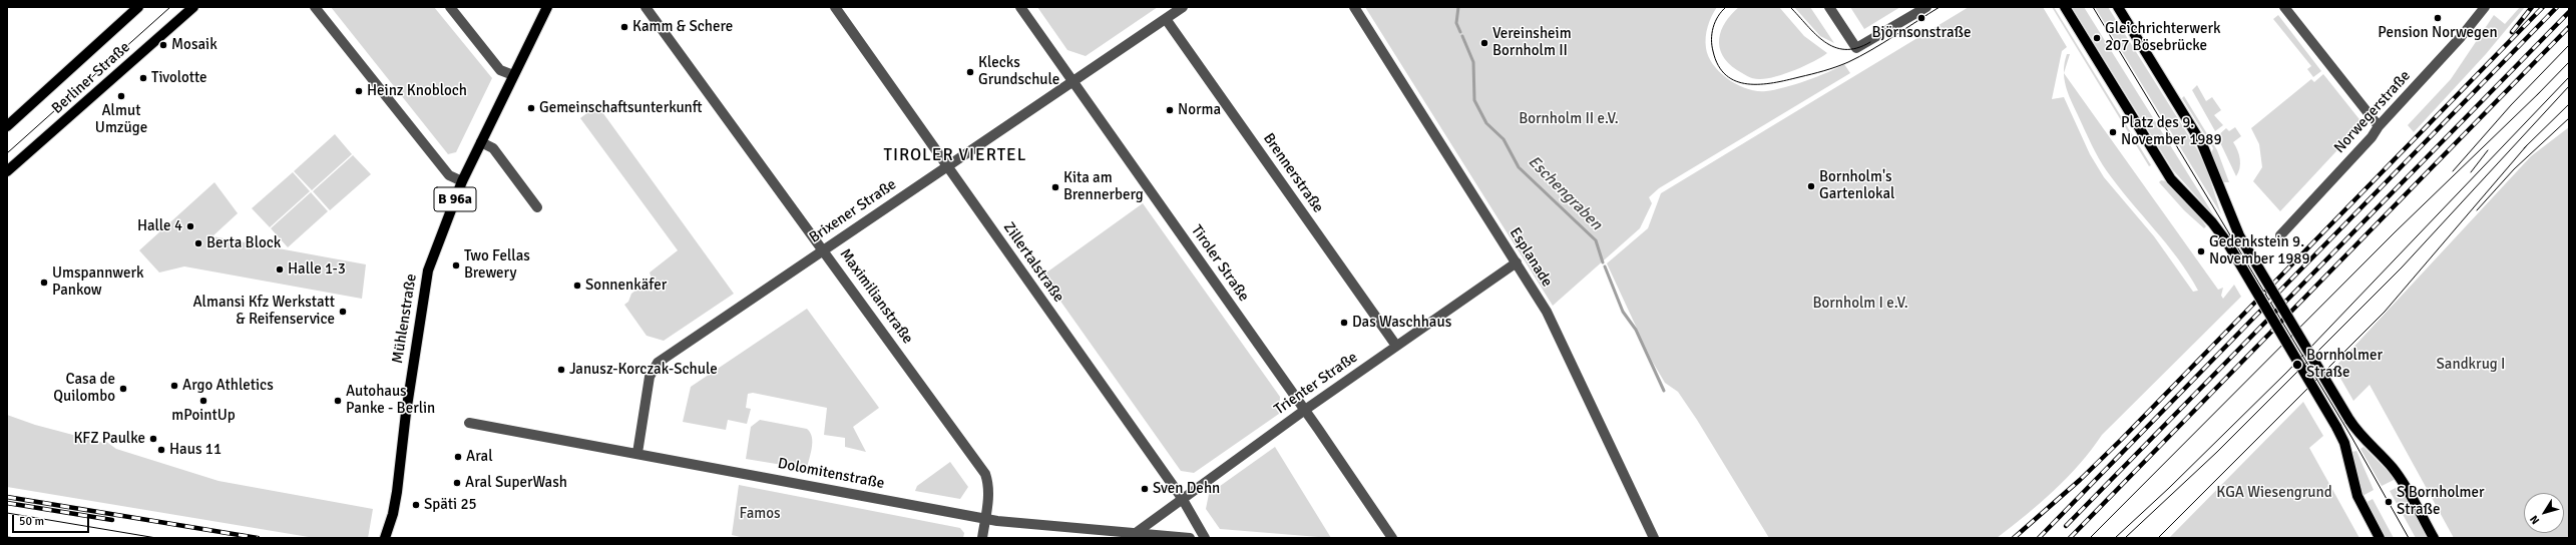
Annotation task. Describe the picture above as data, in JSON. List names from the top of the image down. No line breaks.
{"streets":{"main road":["Berliner Straße","B 96a","Mühlenstraße"],"street":["Norwegerstraße","Brennerstraße","Brixener Straße","Esplanade","Zillertalstraße","Tiroler Straße","Maximilianstraße","Trienter Straße","Dolomitenstraße"]},"crossings":[["Brennerstraße","Brixener Straße"],["Brennerstraße","Trienter Straße"],["Brixener Straße","Zillertalstraße"],["Brixener Straße","Tiroler Straße"],["Brixener Straße","Maximilianstraße"],["Brixener Straße","Dolomitenstraße"],["Esplanade","Trienter Straße"],["Zillertalstraße","Trienter Straße"],["Tiroler Straße","Trienter Straße"],["Maximilianstraße","Dolomitenstraße"],["Trienter Straße","Dolomitenstraße"]],"districts":["TIROLER VIERTEL"],"water":["Eschengraben"],"parks":["Bornholm II e.V.","Bornholm I e.V.","Sandkrug I","KGA Wiesengrund","Famos"],"places":["Björnsonstraße","Pension Norwegen","Kamm & Schere","Gleichrichterwerk 207 Bösebrücke","Vereinsheim Bornholm II","Mosaik","Klecks Grundschule","Tivolotte","Heinz Knobloch","Almut Umzüge","Gemeinschaftsunterkunft","Norma","Platz des 9. November 1989","Bornholm's Gartenlokal","Kita am Brennerberg","Halle 4","Berta Block","Gedenkstein 9. November 1989","Two Fellas Brewery","Halle 1-3","Umspannwerk Pankow","Sonnenkäfer","Almansi Kfz Werkstatt & Reifenservice","Das Waschhaus","Bornholmer Straße","Janusz-Korczak-Schule","Argo Athletics","Casa de Quilombo","mPointUp","Autohaus Panke - Berlin","KFZ Paulke","Haus 11","Aral","Aral SuperWash","Sven Dehn","S Bornholmer Straße","Späti 25"],"scale_bar":"50 m","north":"bottom left"}
